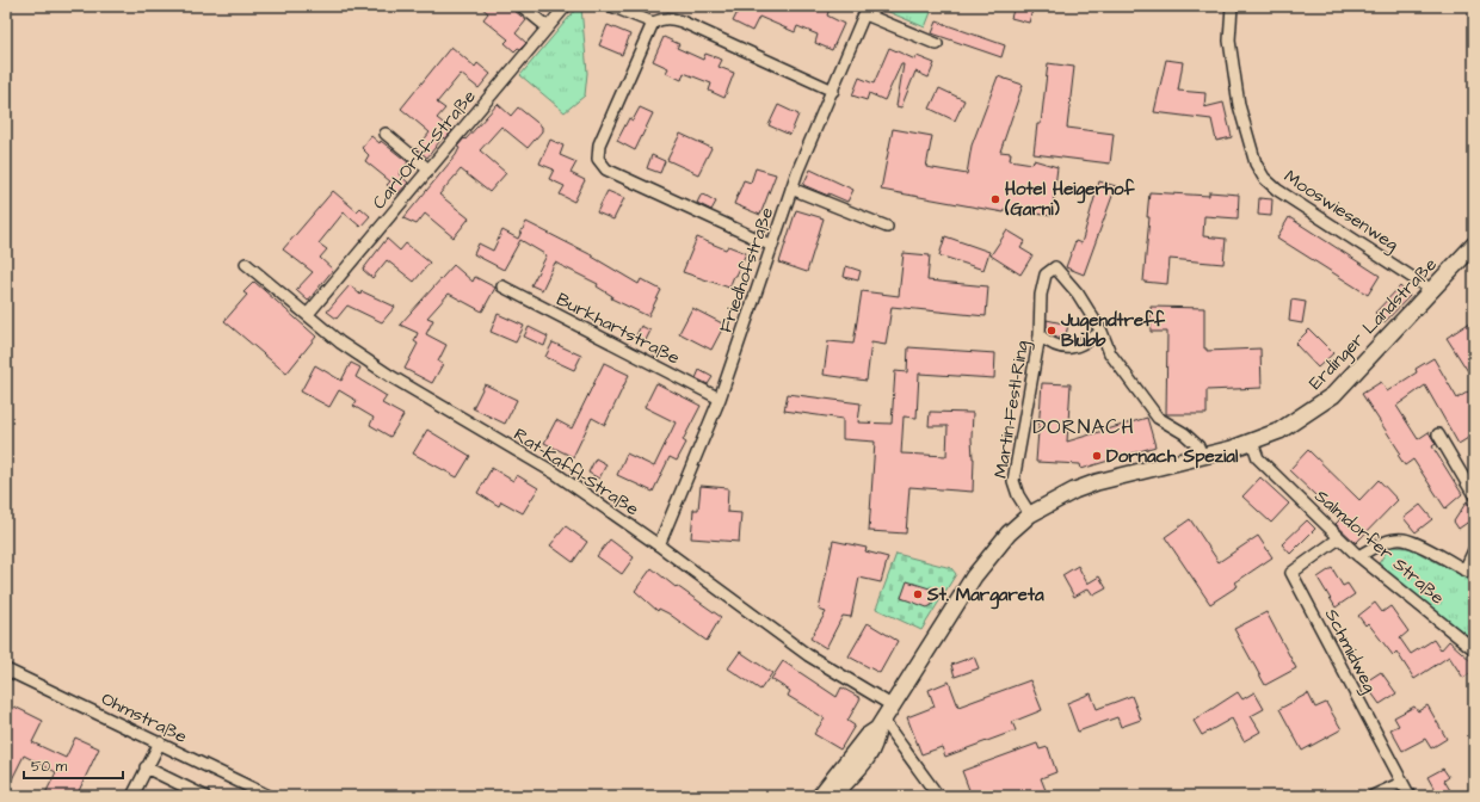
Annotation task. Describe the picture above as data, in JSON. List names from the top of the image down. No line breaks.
{"streets":{"street":["Carl-Orff-Straße","Mooswiesenweg","Friedhofstraße","Erdinger Landstraße","Burkhartstraße","Martin-Festl-Ring","Rat-Kaffl-Straße","Salmdorfer Straße","Schmidweg","Ohmstraße"]},"crossings":[["Carl-Orff-Straße","Rat-Kaffl-Straße"],["Mooswiesenweg","Erdinger Landstraße"],["Friedhofstraße","Burkhartstraße"],["Friedhofstraße","Rat-Kaffl-Straße"],["Erdinger Landstraße","Martin-Festl-Ring"],["Erdinger Landstraße","Rat-Kaffl-Straße"],["Erdinger Landstraße","Salmdorfer Straße"],["Salmdorfer Straße","Schmidweg"]],"districts":["DORNACH"],"places":["Hotel Heigerhof (Garni)","Jugendtreff Blubb","Dornach Spezial","St. Margareta"],"scale_bar":"50 m"}
